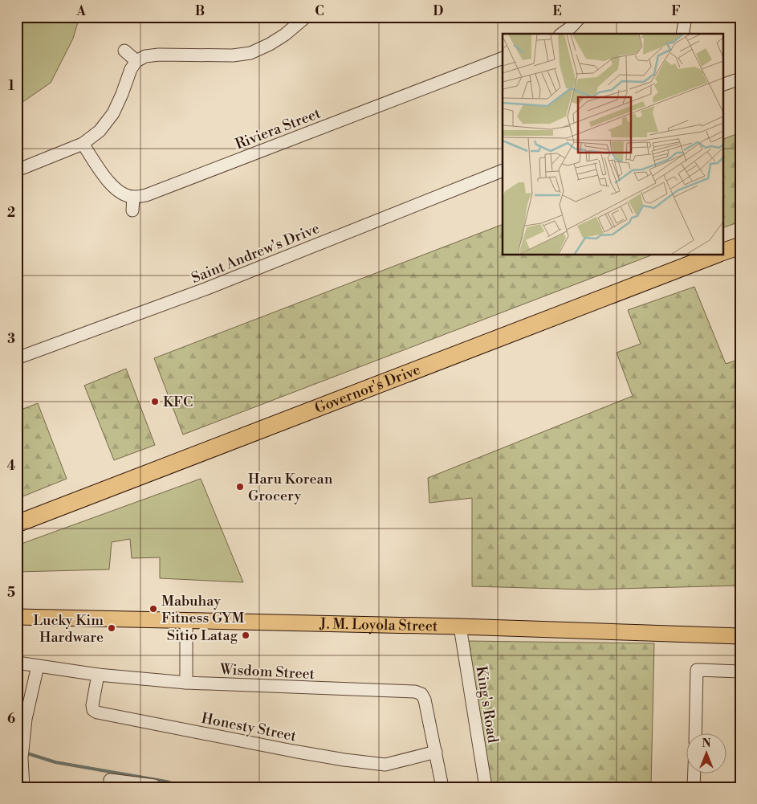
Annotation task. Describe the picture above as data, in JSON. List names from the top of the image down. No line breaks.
{"streets":{"highway":["Governor's Drive"],"main road":["J. M. Loyola Street"],"street":["Riviera Street","Saint Andrew's Drive","Wisdom Street","King's Road","Honesty Street"]},"crossings":[["J. M. Loyola Street","King's Road"],["Wisdom Street","Honesty Street"]],"places":["KFC","Haru Korean Grocery","Mabuhay Fitness GYM","Lucky Kim Hardware","Sitio Latag"],"north":"top","grid":{"columns":["A","B","C","D","E","F"],"rows":["1","2","3","4","5","6"]}}
